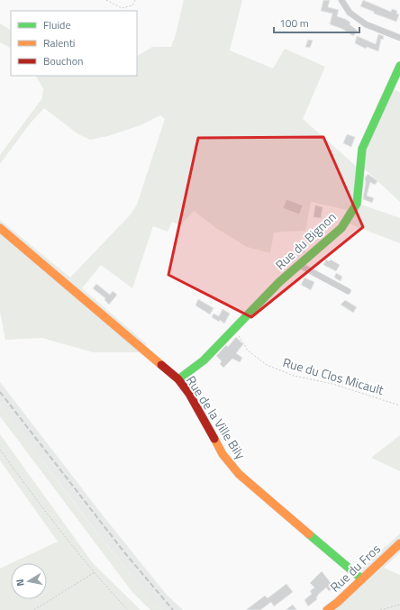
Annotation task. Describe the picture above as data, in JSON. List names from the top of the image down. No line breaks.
{"streets":{"street":["Rue du Bignon","Rue de la Ville Bily","Rue du Fros"],"path":["Rue du Clos Micault"]},"crossings":[["Rue du Bignon","Rue du Clos Micault"],["Rue du Bignon","Rue de la Ville Bily"],["Rue de la Ville Bily","Rue du Fros"]],"legend":["Fluide","Ralenti","Bouchon"],"scale_bar":"100 m","north":"left"}
